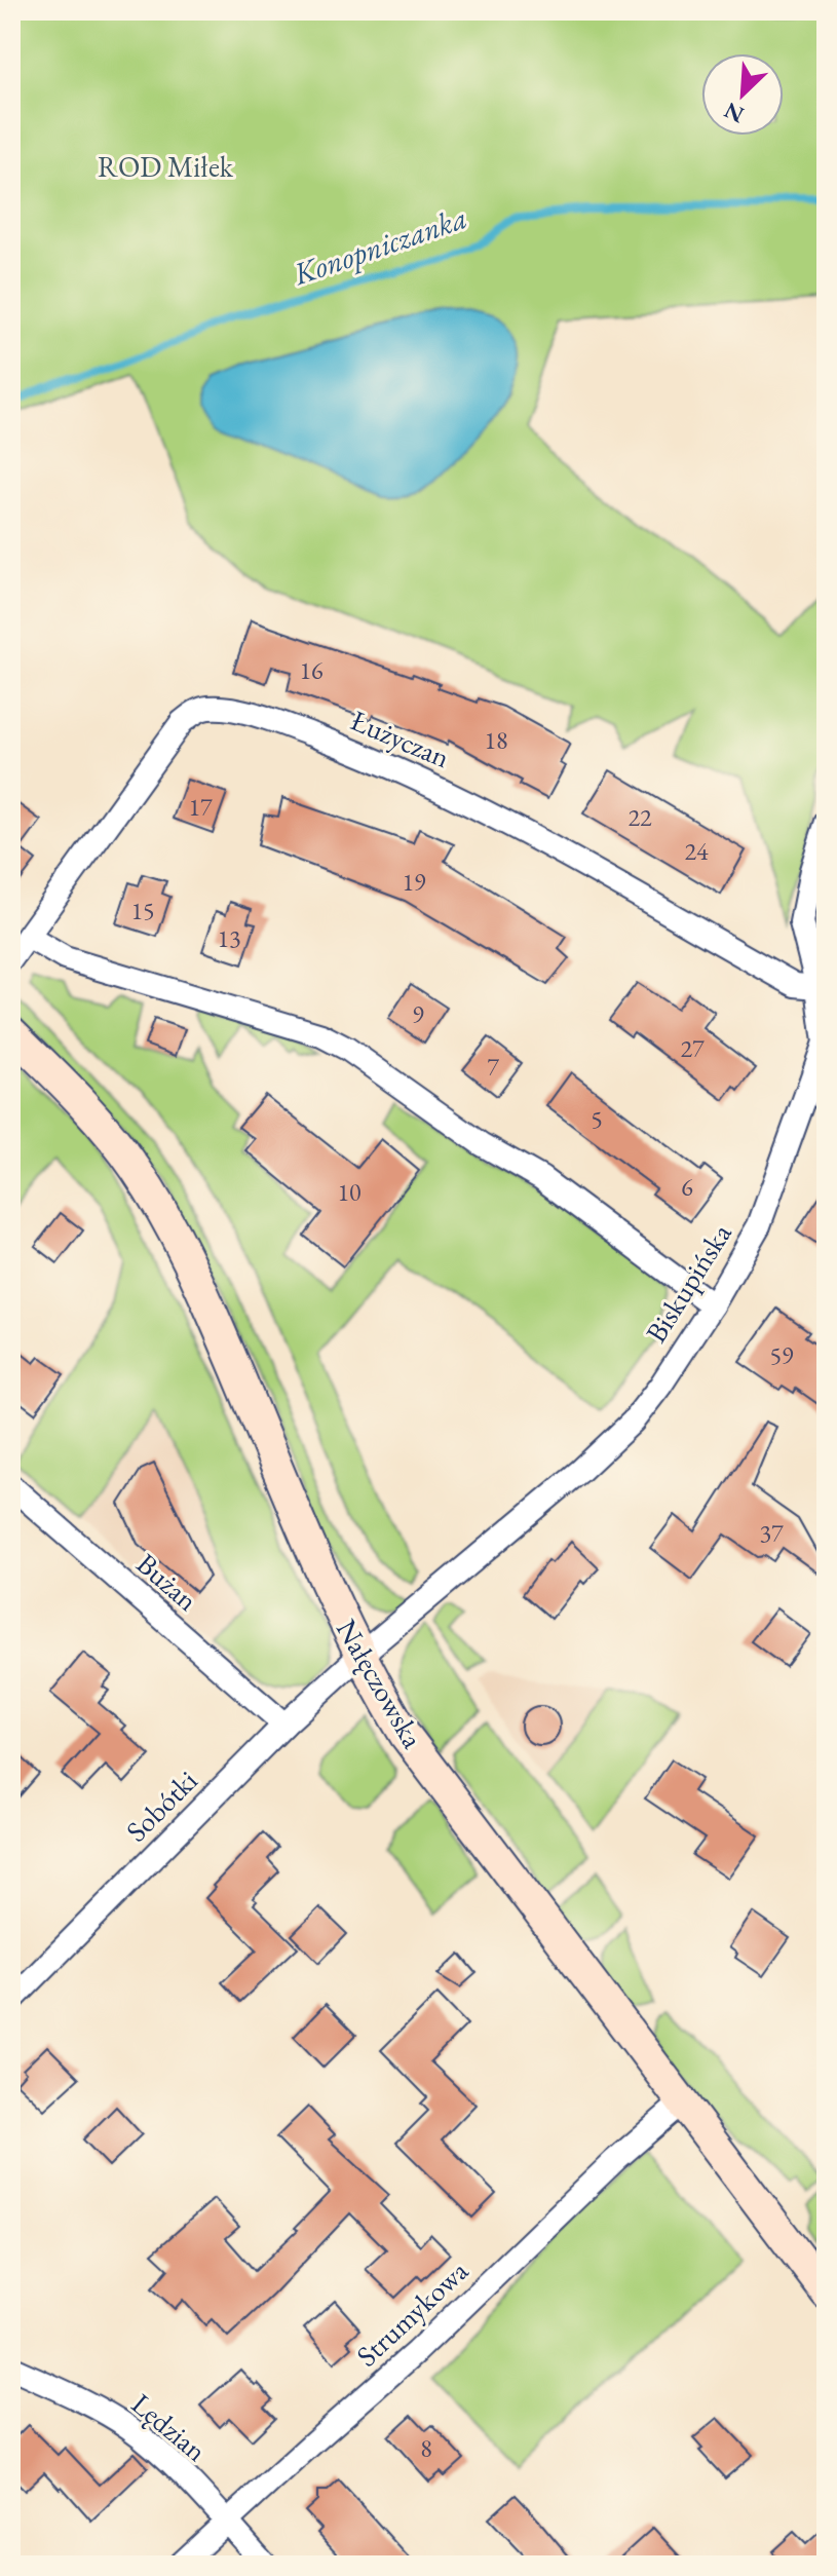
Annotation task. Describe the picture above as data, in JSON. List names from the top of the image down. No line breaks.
{"streets":{"main road":["Nałęczowska"],"street":["Łużyczan","Biskupińska","Bużan","Sobótki","Strumykowa","Lędzian"]},"crossings":[["Łużyczan","Biskupińska"],["Biskupińska","Nałęczowska"],["Biskupińska","Sobótki"],["Bużan","Sobótki"],["Nałęczowska","Sobótki"],["Nałęczowska","Strumykowa"],["Strumykowa","Lędzian"]],"water":["Konopniczanka"],"parks":["ROD Miłek"],"house_numbers":["16","18","17","22","24","19","15","13","9","27","7","5","6","10","59","37","8"],"north":"bottom left"}
